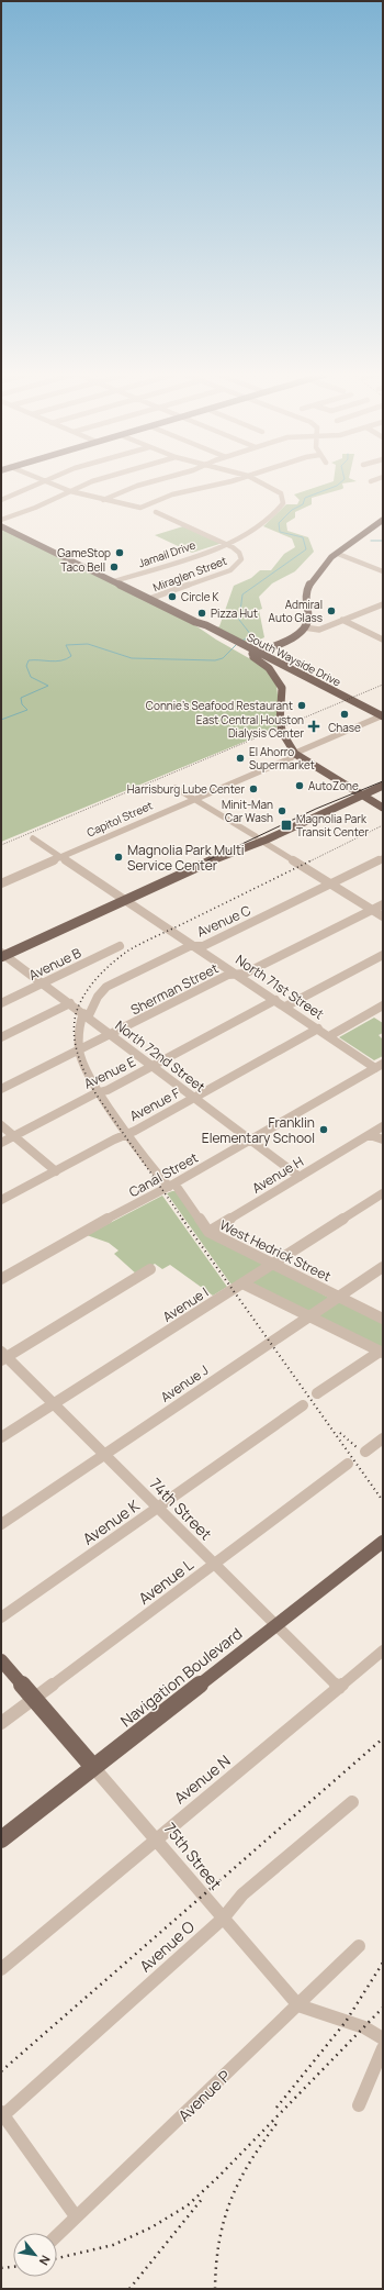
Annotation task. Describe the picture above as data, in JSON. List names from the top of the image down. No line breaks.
{"streets":{"main road":["South Wayside Drive","Navigation Boulevard","75th Street"],"street":["Jamail Drive","Miraglen Street","Capitol Street","Avenue C","Avenue B","North 71st Street","Sherman Street","North 72nd Street","Avenue E","Avenue F","Canal Street","Avenue H","West Hedrick Street","Avenue I","Avenue J","74th Street","Avenue K","Avenue L","Avenue N","Avenue O","Avenue P"]},"crossings":[["Jamail Drive","Miraglen Street"],["Jamail Drive","South Wayside Drive"],["Miraglen Street","South Wayside Drive"],["South Wayside Drive","Capitol Street"],["Capitol Street","North 71st Street"],["Avenue C","North 71st Street"],["Avenue C","North 72nd Street"],["Avenue C","West Hedrick Street"],["Avenue B","North 72nd Street"],["North 71st Street","Sherman Street"],["North 71st Street","Avenue E"],["North 71st Street","Avenue F"],["North 71st Street","Canal Street"],["Sherman Street","North 72nd Street"],["Sherman Street","West Hedrick Street"],["North 72nd Street","Avenue E"],["North 72nd Street","Avenue F"],["North 72nd Street","Canal Street"],["North 72nd Street","Avenue H"],["North 72nd Street","West Hedrick Street"],["Avenue E","West Hedrick Street"],["Avenue F","West Hedrick Street"],["Canal Street","West Hedrick Street"],["Avenue H","West Hedrick Street"],["West Hedrick Street","Avenue I"],["West Hedrick Street","Avenue J"],["Avenue I","74th Street"],["Avenue J","74th Street"],["74th Street","Avenue K"],["74th Street","Avenue L"],["74th Street","Navigation Boulevard"],["74th Street","Avenue N"],["Avenue L","75th Street"],["Navigation Boulevard","75th Street"],["Avenue N","75th Street"],["75th Street","Avenue O"],["75th Street","Avenue P"]],"places":{"other":["GameStop","Taco Bell","Circle K","Admiral Auto Glass","Pizza Hut","Connie's Seafood Restaurant","Chase","El Ahorro Supermarket","AutoZone","Harrisburg Lube Center","Minit-Man Car Wash","Magnolia Park Multi Service Center","Franklin Elementary School"],"health":["East Central Houston Dialysis Center"],"transit":["Magnolia Park Transit Center"]},"north":"bottom right"}
